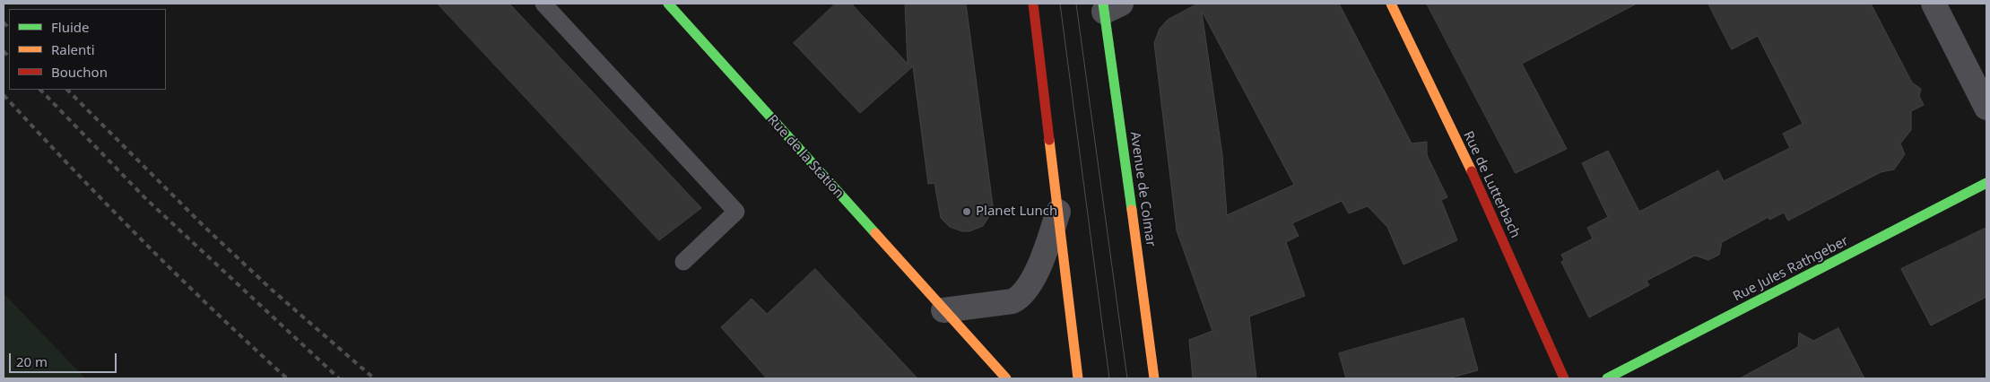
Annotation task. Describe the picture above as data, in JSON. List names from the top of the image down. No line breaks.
{"streets":{"street":["Rue de la Station","Rue de Lutterbach","Avenue de Colmar","Rue Jules Rathgeber"]},"places":["Planet Lunch"],"legend":["Fluide","Ralenti","Bouchon"],"scale_bar":"20 m"}
